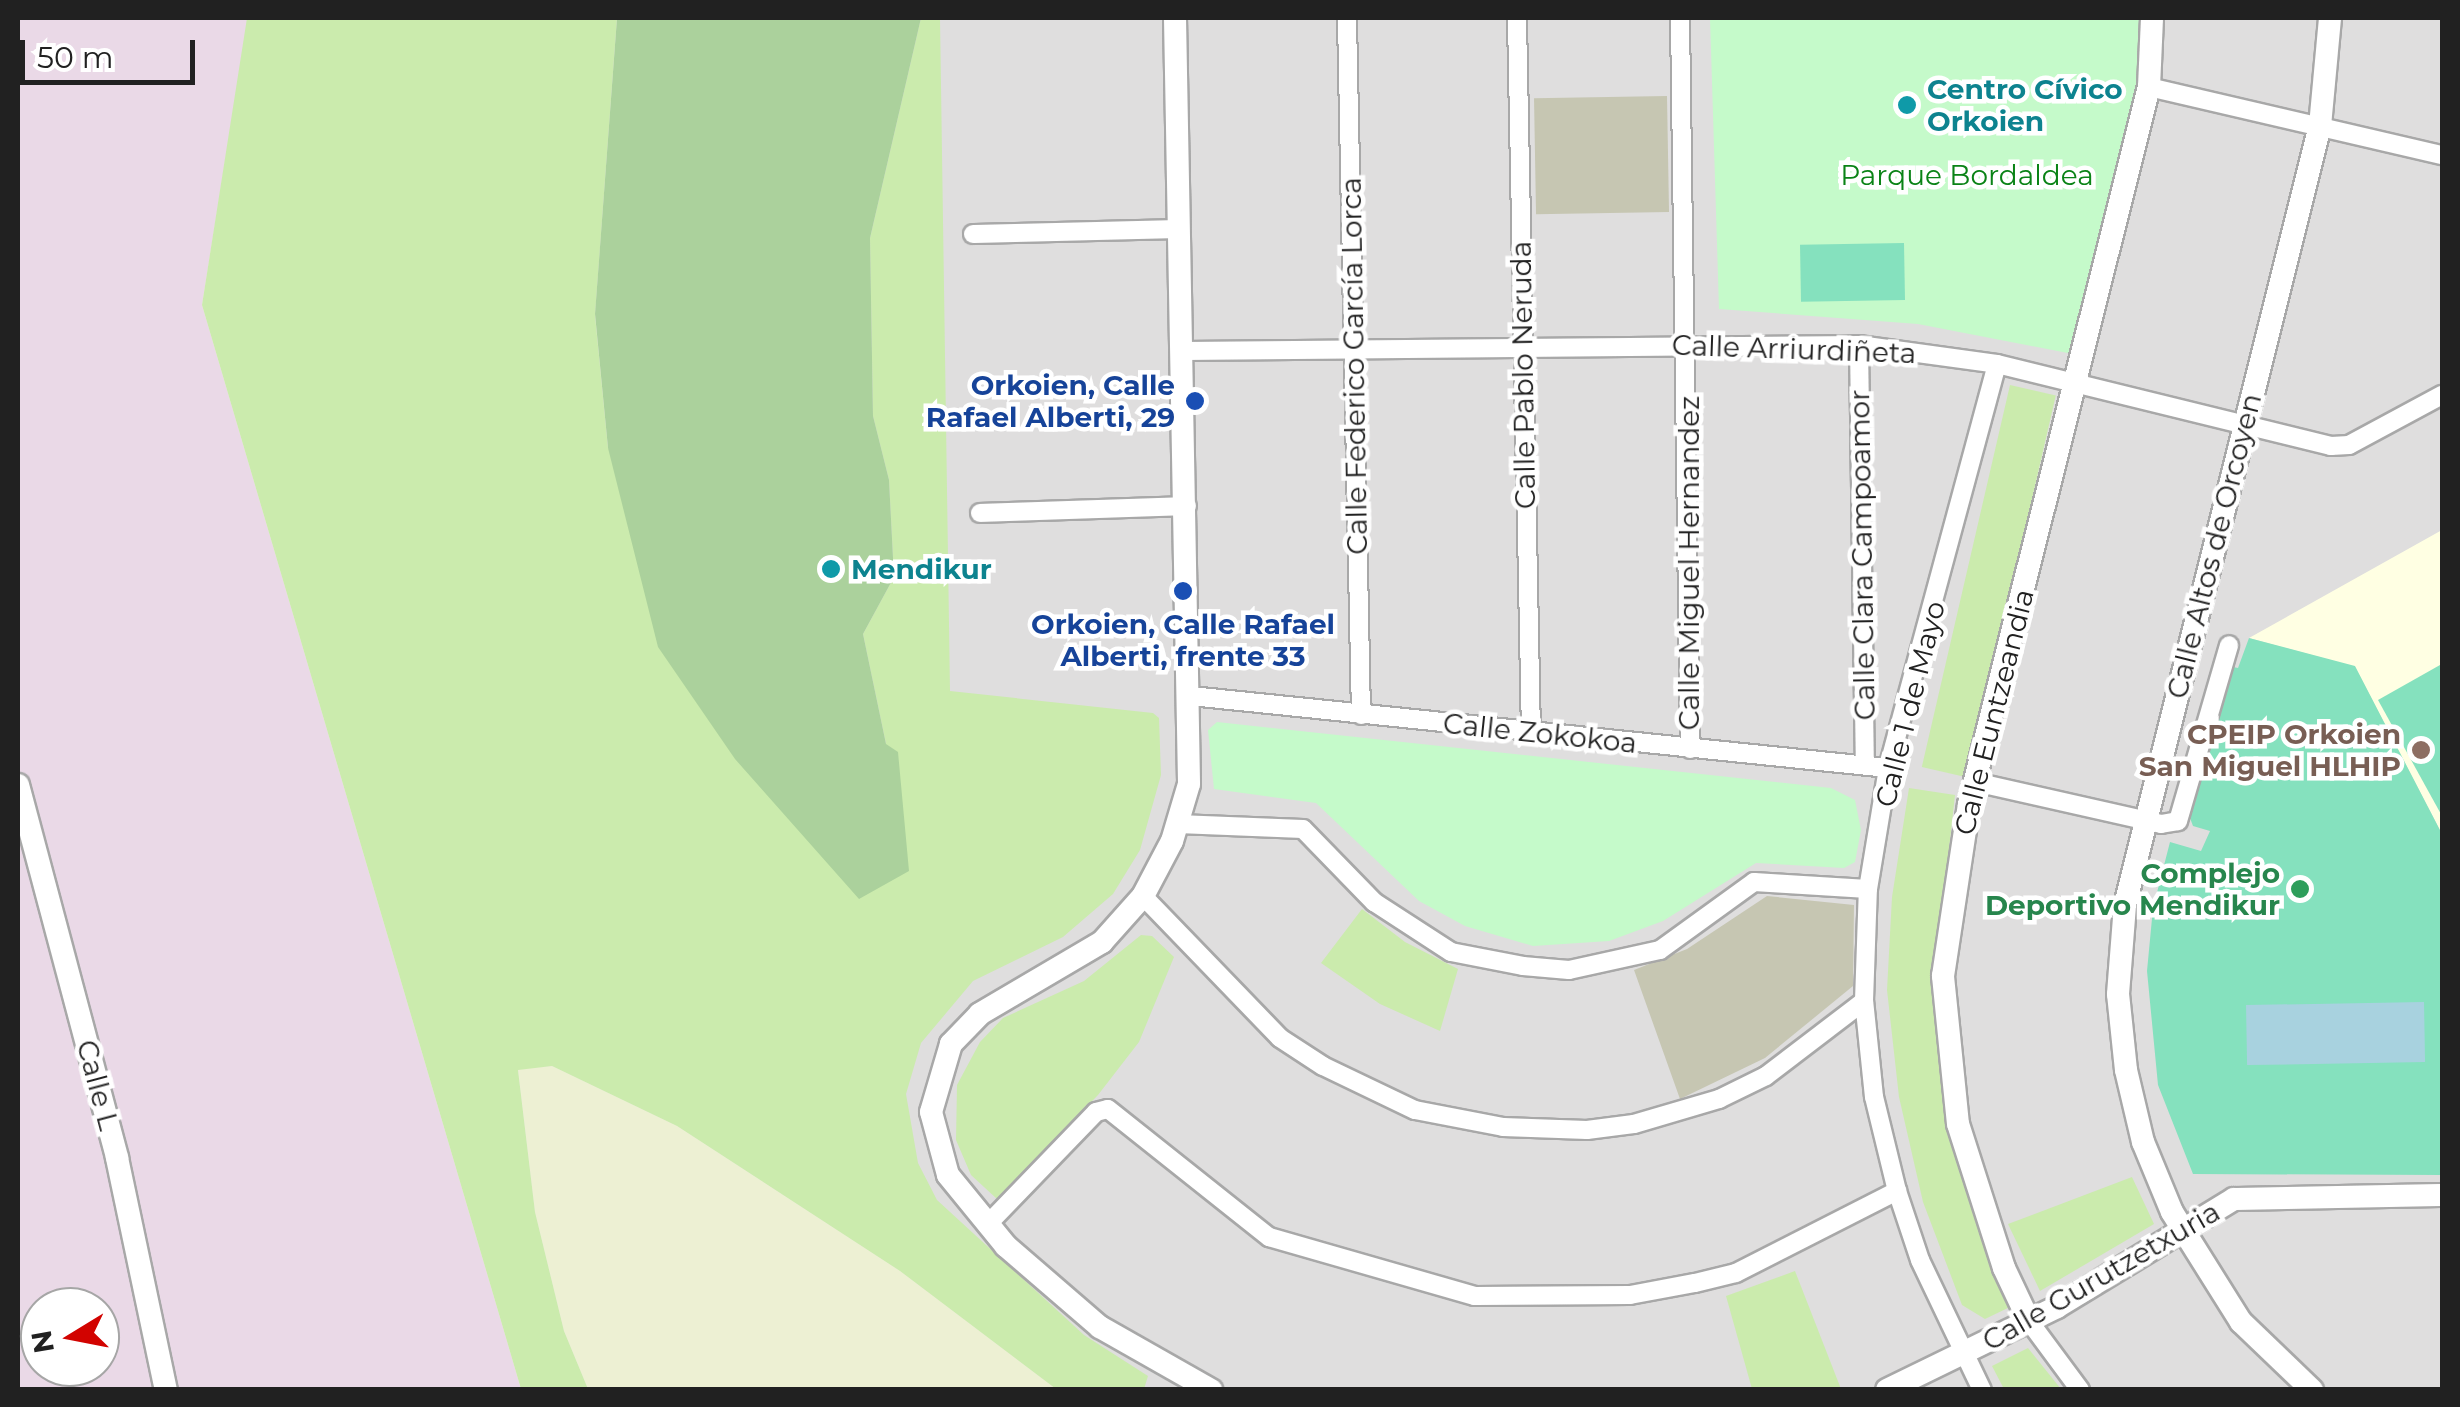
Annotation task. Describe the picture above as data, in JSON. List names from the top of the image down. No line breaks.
{"streets":{"street":["Calle Arriurdiñeta","Calle Federico García Lorca","Calle Pablo Neruda","Calle Altos de Orcoyen","Calle Clara Campoamor","Calle Miguel Hernandez","Calle 1 de Mayo","Calle Euntzeandia","Calle Zokokoa","Calle L","Calle Gurutzetxuria"]},"crossings":[["Calle Arriurdiñeta","Calle Federico García Lorca"],["Calle Arriurdiñeta","Calle Pablo Neruda"],["Calle Arriurdiñeta","Calle Altos de Orcoyen"],["Calle Arriurdiñeta","Calle Clara Campoamor"],["Calle Arriurdiñeta","Calle Miguel Hernandez"],["Calle Arriurdiñeta","Calle 1 de Mayo"],["Calle Arriurdiñeta","Calle Euntzeandia"],["Calle Federico García Lorca","Calle Zokokoa"],["Calle Pablo Neruda","Calle Zokokoa"],["Calle Altos de Orcoyen","Calle Gurutzetxuria"],["Calle Clara Campoamor","Calle Zokokoa"],["Calle Miguel Hernandez","Calle Zokokoa"],["Calle 1 de Mayo","Calle Zokokoa"],["Calle 1 de Mayo","Calle Gurutzetxuria"],["Calle Euntzeandia","Calle Gurutzetxuria"]],"parks":["Parque Bordaldea"],"places":["Centro Cívico Orkoien","Orkoien, Calle Rafael Alberti, 29","Mendikur","Orkoien, Calle Rafael Alberti, frente 33","CPEIP Orkoien San Miguel HLHIP","Complejo Deportivo Mendikur"],"scale_bar":"50 m","north":"left"}
